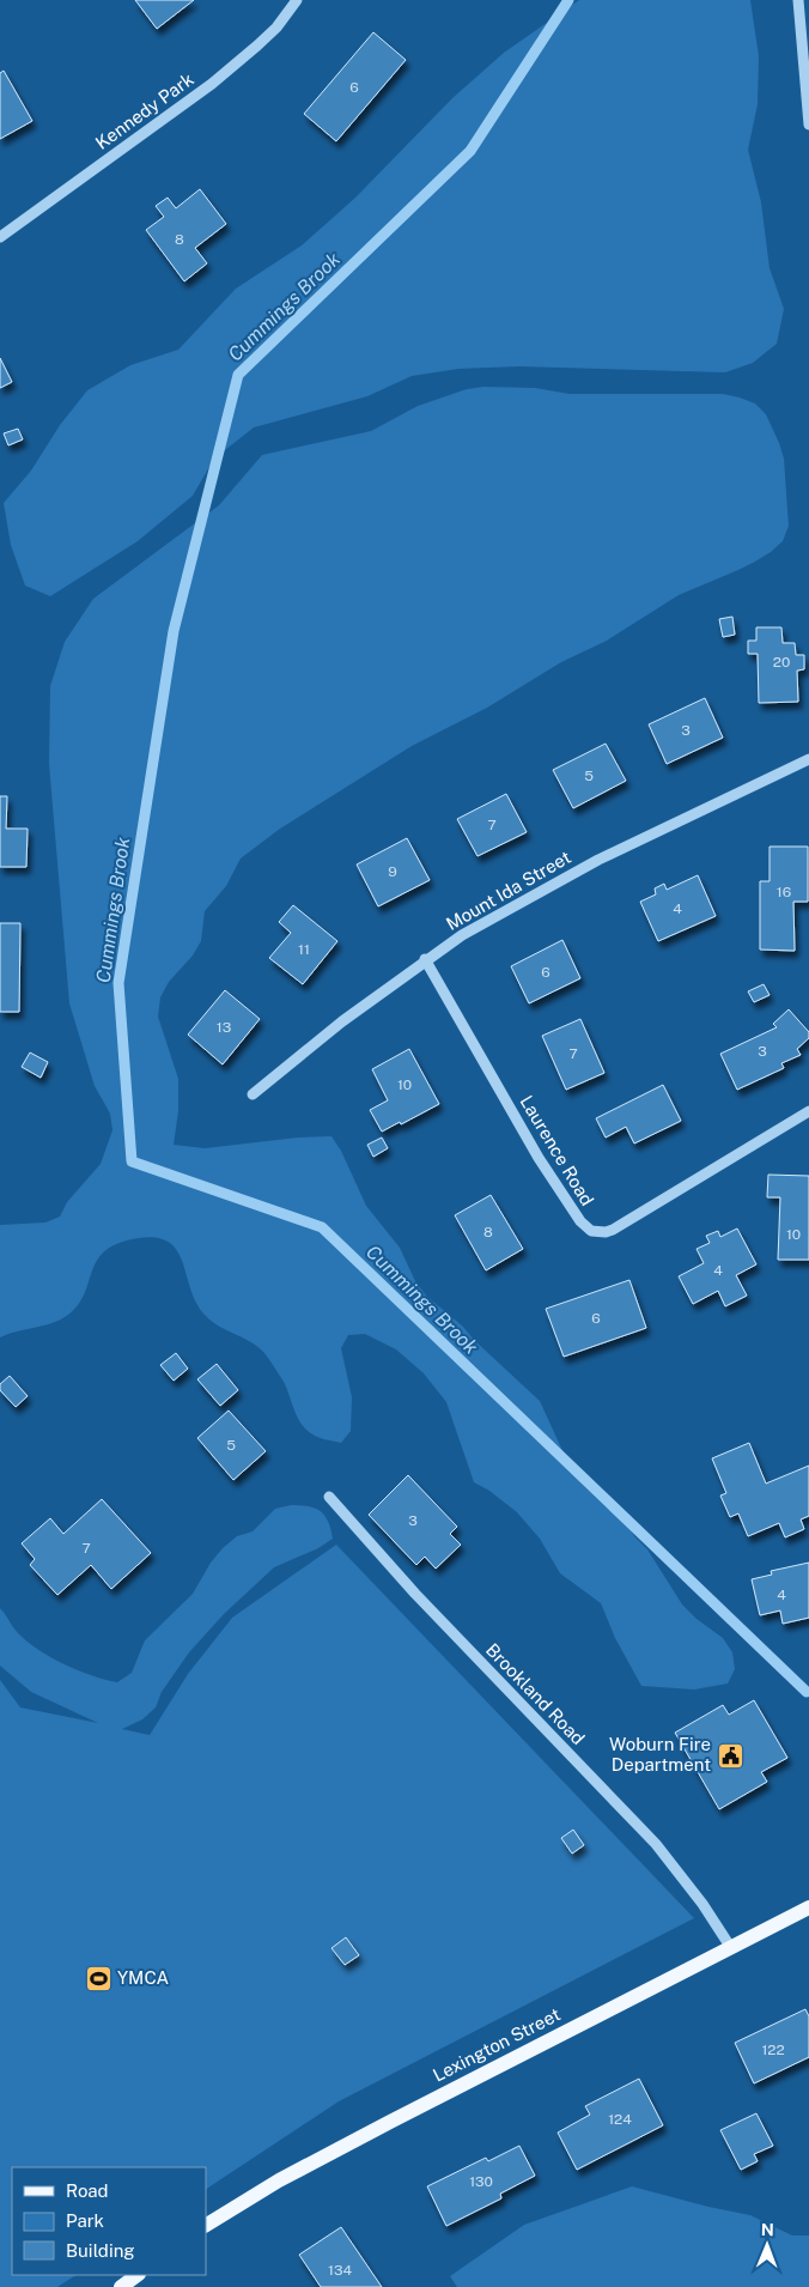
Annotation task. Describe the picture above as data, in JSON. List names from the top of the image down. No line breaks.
{"streets":{"main road":["Lexington Street"],"street":["Kennedy Park","Mount Ida Street","Laurence Road","Brookland Road"]},"crossings":[["Mount Ida Street","Laurence Road"],["Brookland Road","Lexington Street"]],"water":["Cummings Brook"],"places":{"public building":["Woburn Fire Department"],"sports":["YMCA"]},"house_numbers":["6","8","20","3","5","7","9","16","4","11","6","13","3","7","10","8","10","4","6","5","3","7","4","122","124","130","134"],"legend":["Road","Park","Building"],"north":"top"}
